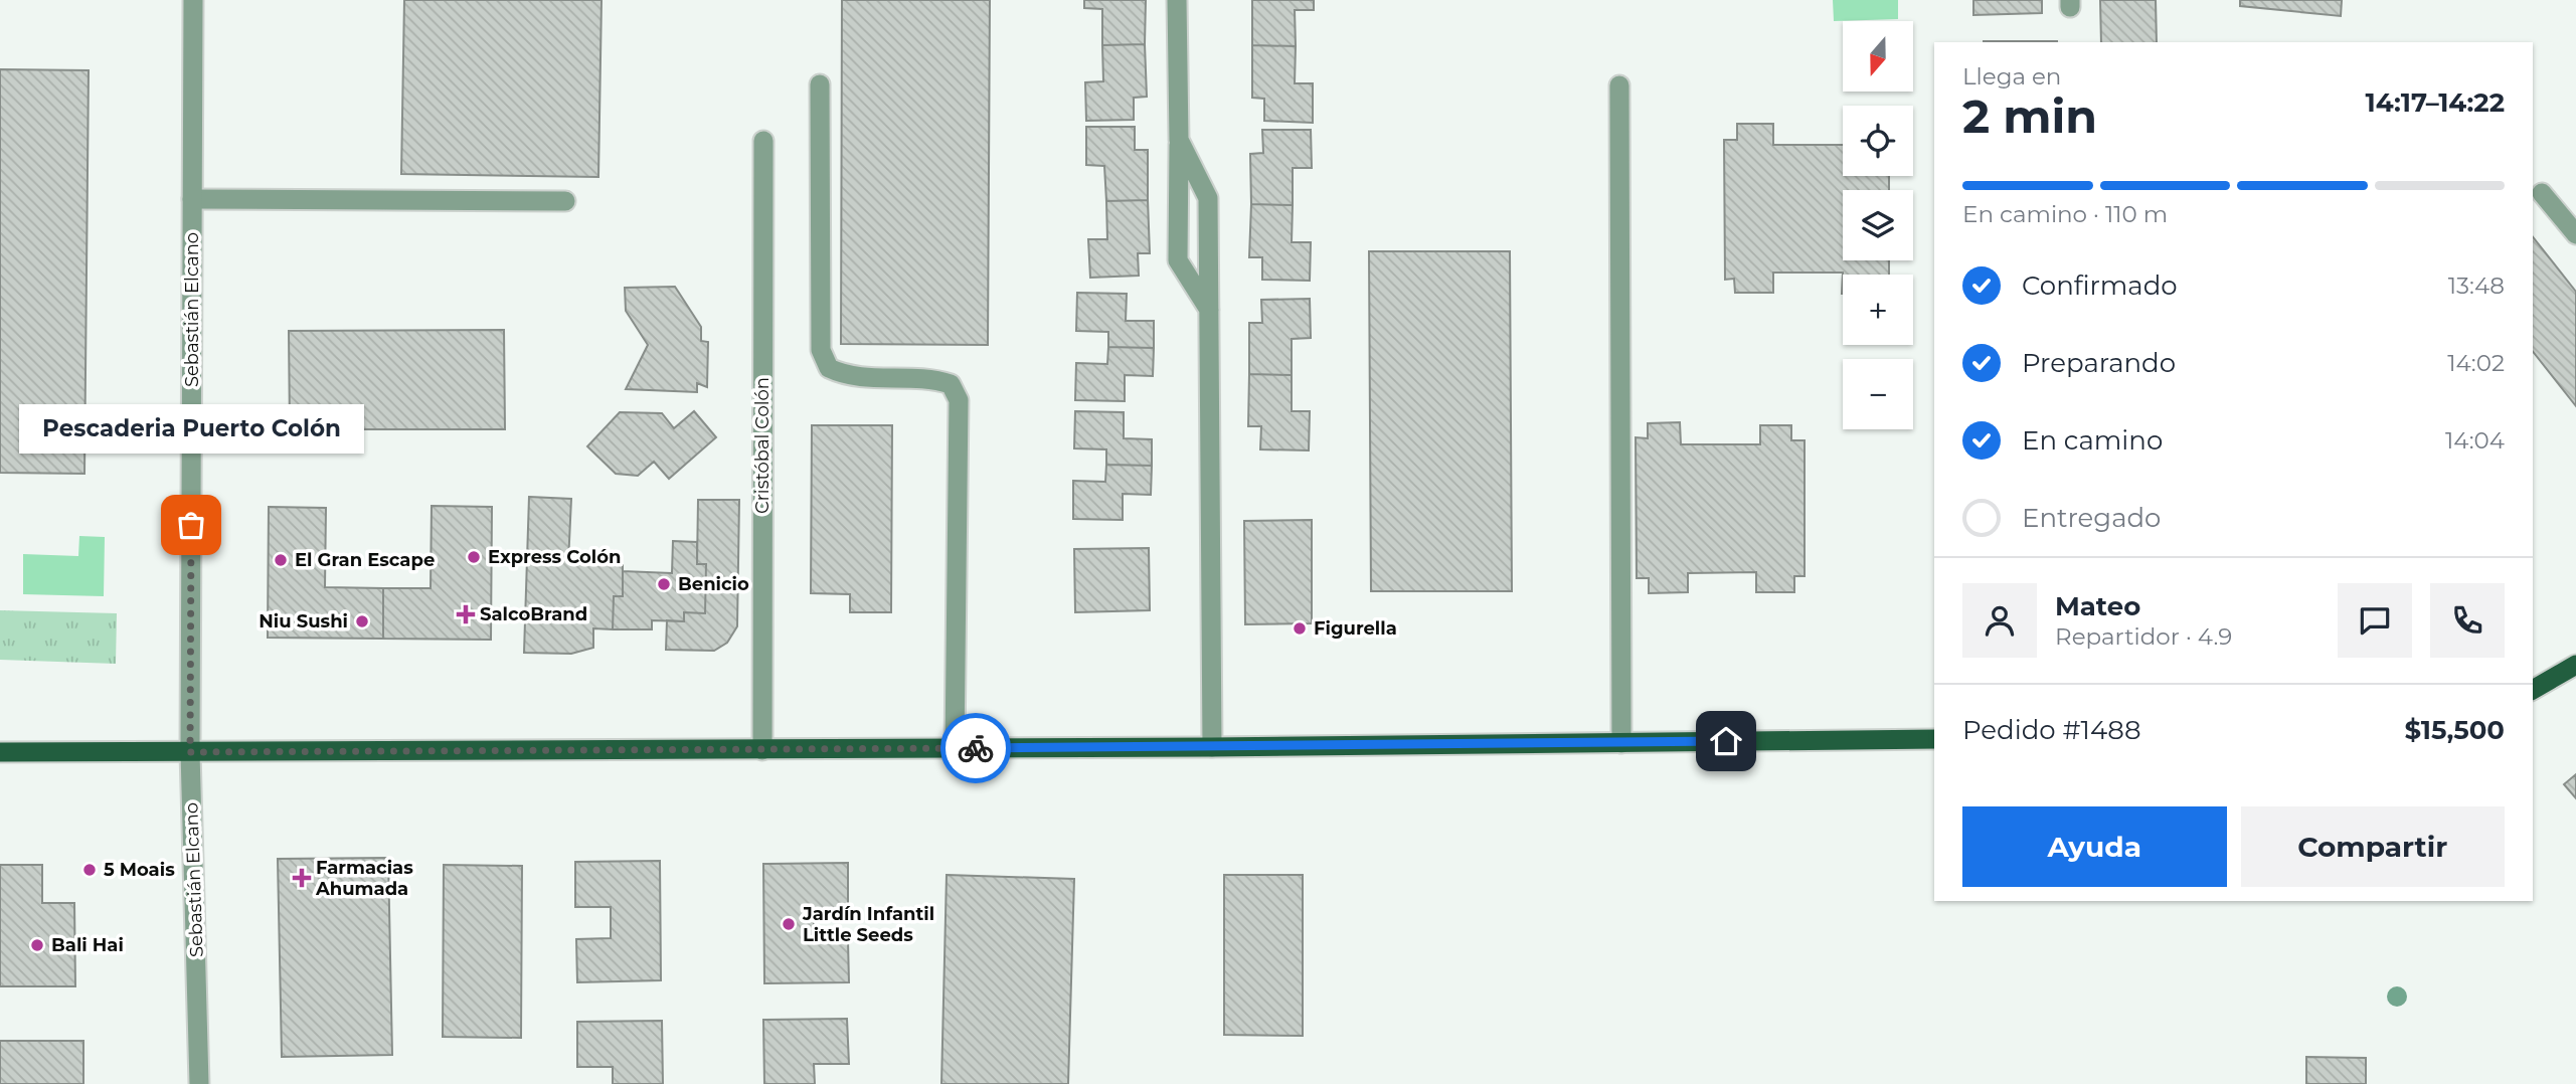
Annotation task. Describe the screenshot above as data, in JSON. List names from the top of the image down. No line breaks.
{"streets":{"street":["Sebastián Elcano","Cristóbal Colón"]},"places":{"other":["Pescaderia Puerto Colón","Express Colón","El Gran Escape","Benicio","Niu Sushi","Figurella","5 Moais","Jardín Infantil Little Seeds","Bali Hai"],"health":["SalcoBrand","Farmacias Ahumada"]},"north":"bottom","page":{"map_buttons":["+","−"],"heading":["2 min","Llega en","14:17–14:22"],"panel":["Mateo","Repartidor · 4.9","Pedido #1488","$15,500"],"bar":"En camino · 110 m","list":[["Confirmado","13:48"],["Preparando","14:02"],["En camino","14:04"],"Entregado"],"bubble":"Pescaderia Puerto Colón","buttons":["Ayuda","Compartir"]}}
